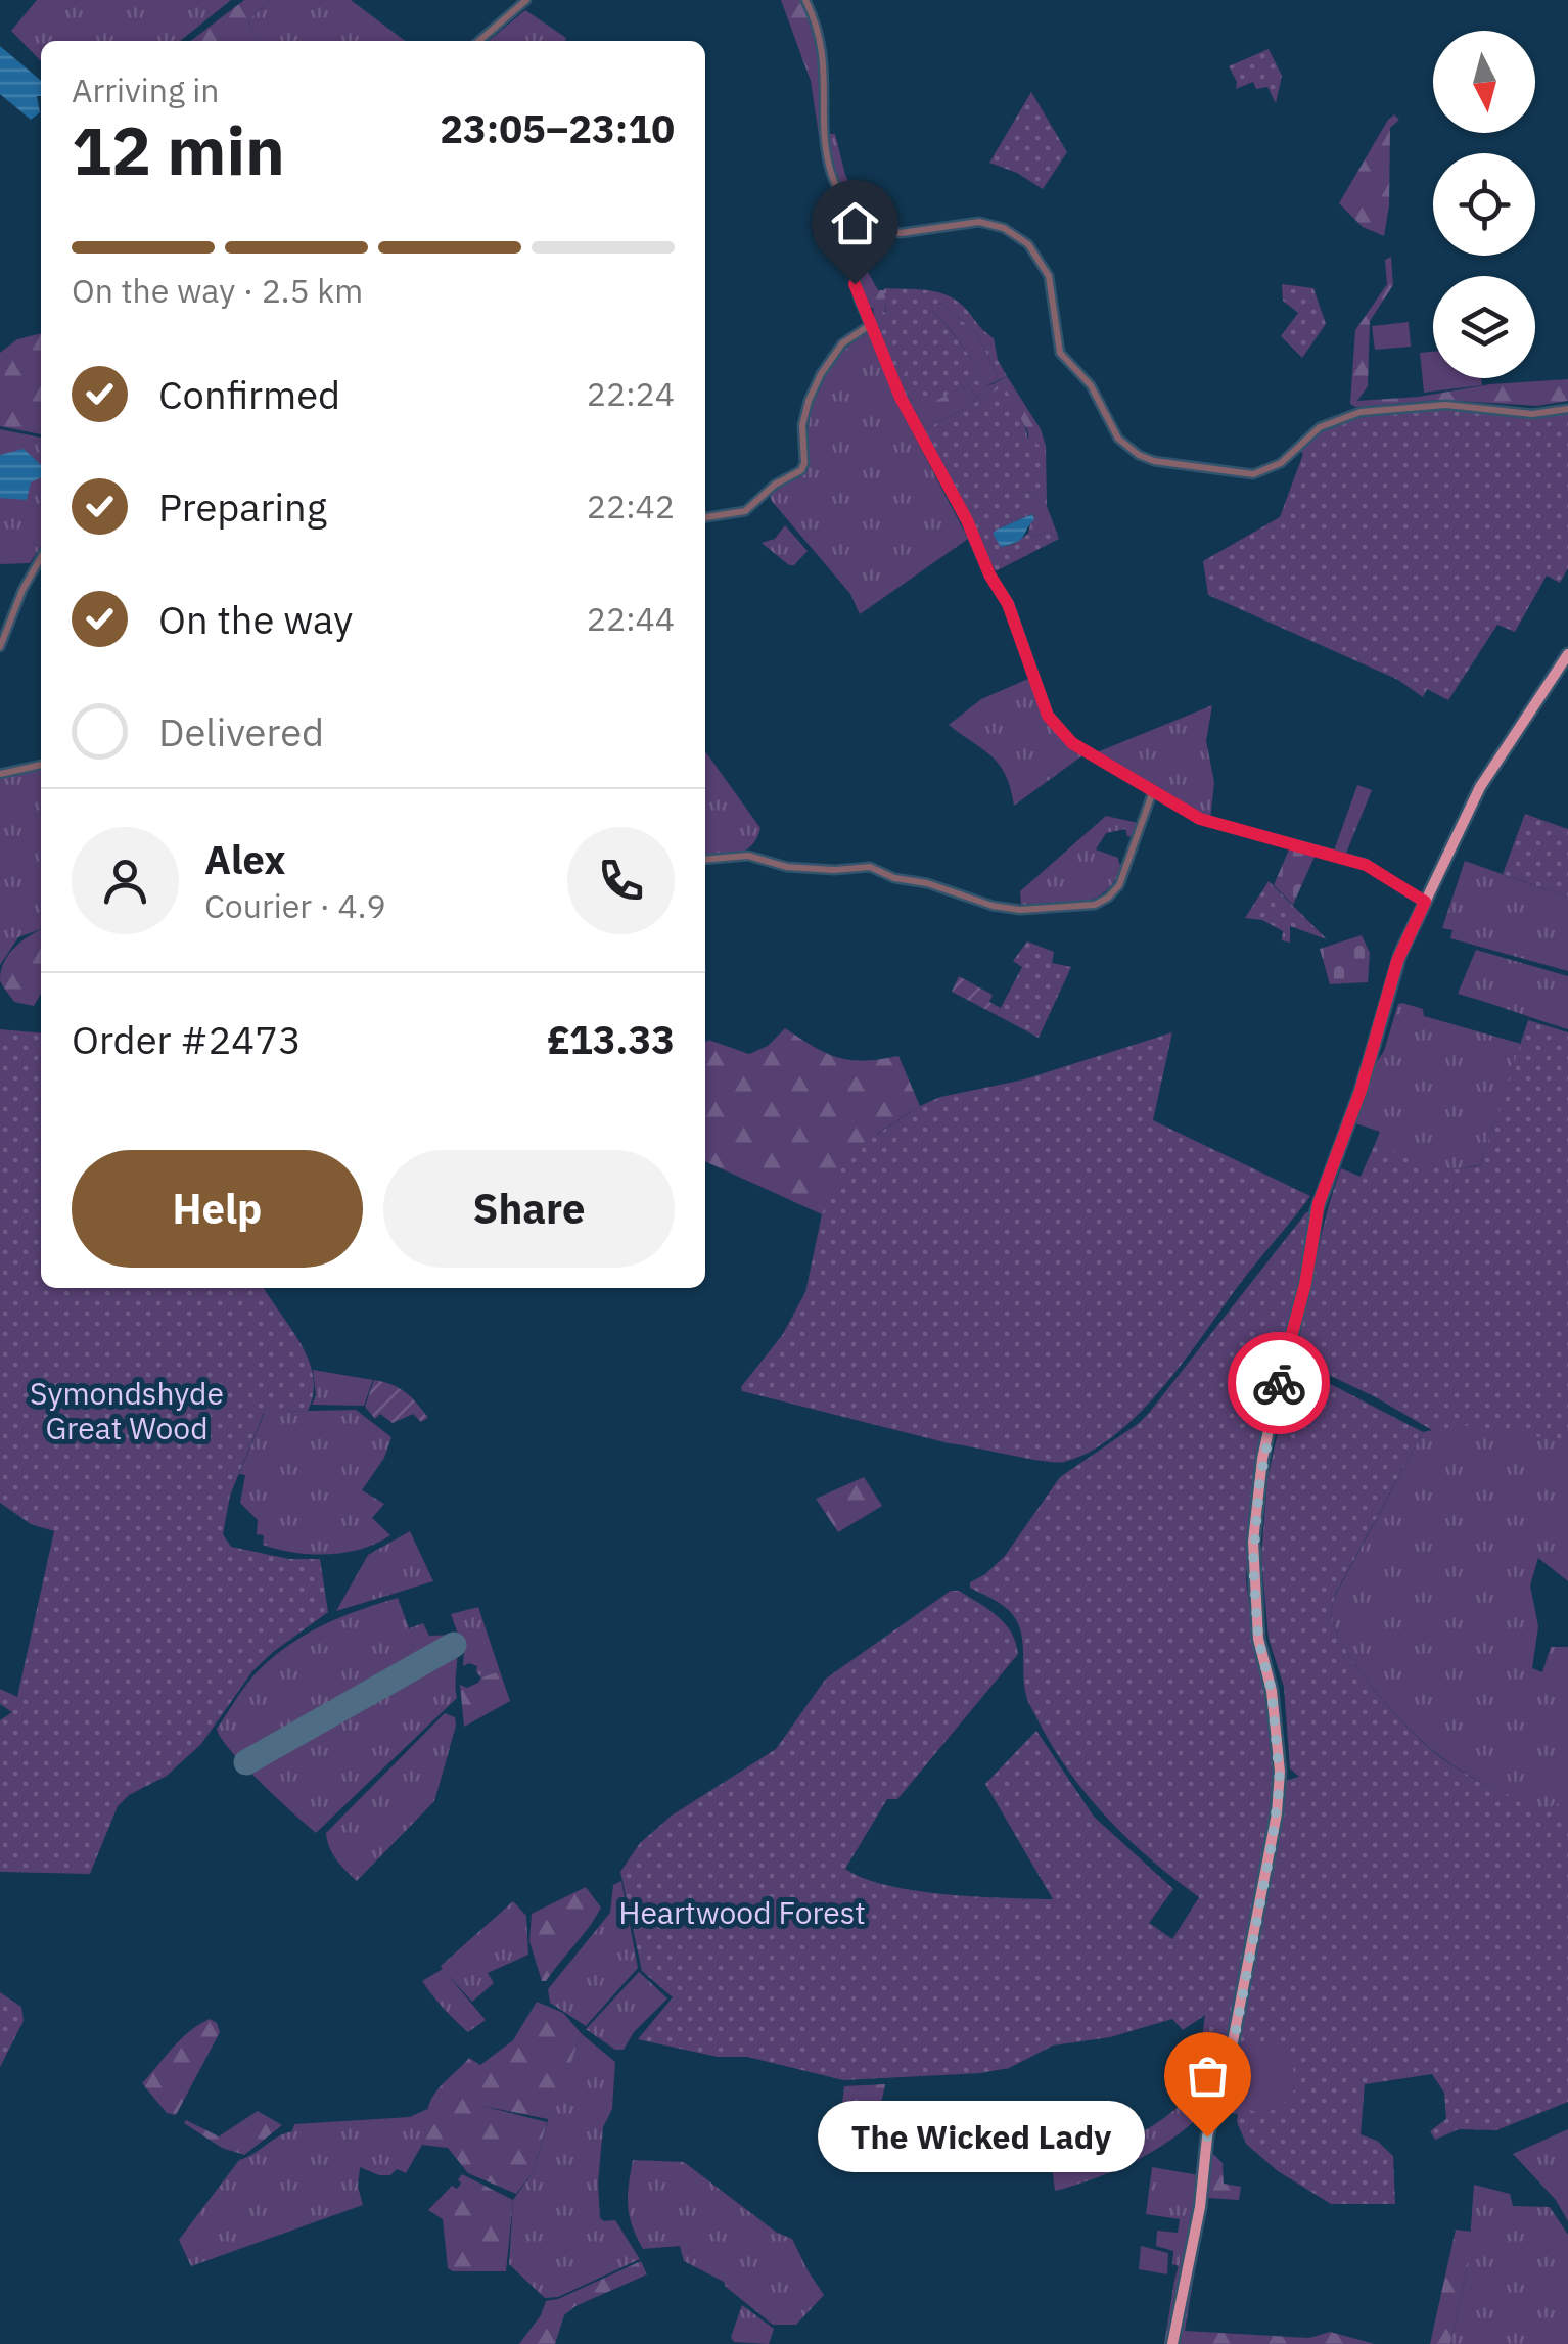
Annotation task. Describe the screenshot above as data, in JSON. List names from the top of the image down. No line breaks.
{"parks":["Symondshyde Great Wood","Heartwood Forest"],"places":["The Wicked Lady"],"north":"bottom","page":{"heading":["12 min","Arriving in","23:05–23:10"],"panel":["Alex","Courier · 4.9","Order #2473","£13.33"],"bar":"On the way · 2.5 km","list":[["Confirmed","22:24"],["Preparing","22:42"],["On the way","22:44"],"Delivered"],"buttons":["Help","Share"],"bubble":"The Wicked Lady"}}
